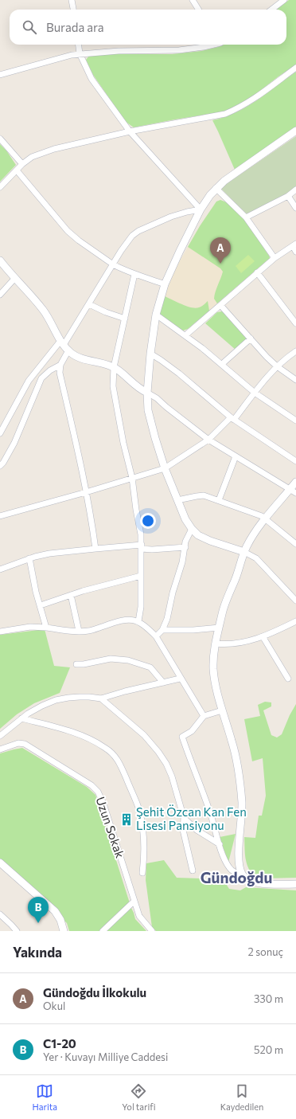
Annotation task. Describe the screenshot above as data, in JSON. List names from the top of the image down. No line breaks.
{"streets":{"street":["Uzun Sokak"]},"districts":["Gündoğdu"],"places":{"building":["Şehit Özcan Kan Fen Lisesi Pansiyonu"]},"page":{"search":"Burada ara","pins":["A","B"],"heading":["Yakında","2 sonuç"],"list":[{"mark":"A","name":"Gündoğdu İlkokulu","note":"Okul","value":"330 m"},{"mark":"B","name":"C1-20","note":"Yer · Kuvayı Milliye Caddesi","value":"520 m"}],"nav":["Harita","Yol tarifi","Kaydedilen"]}}
